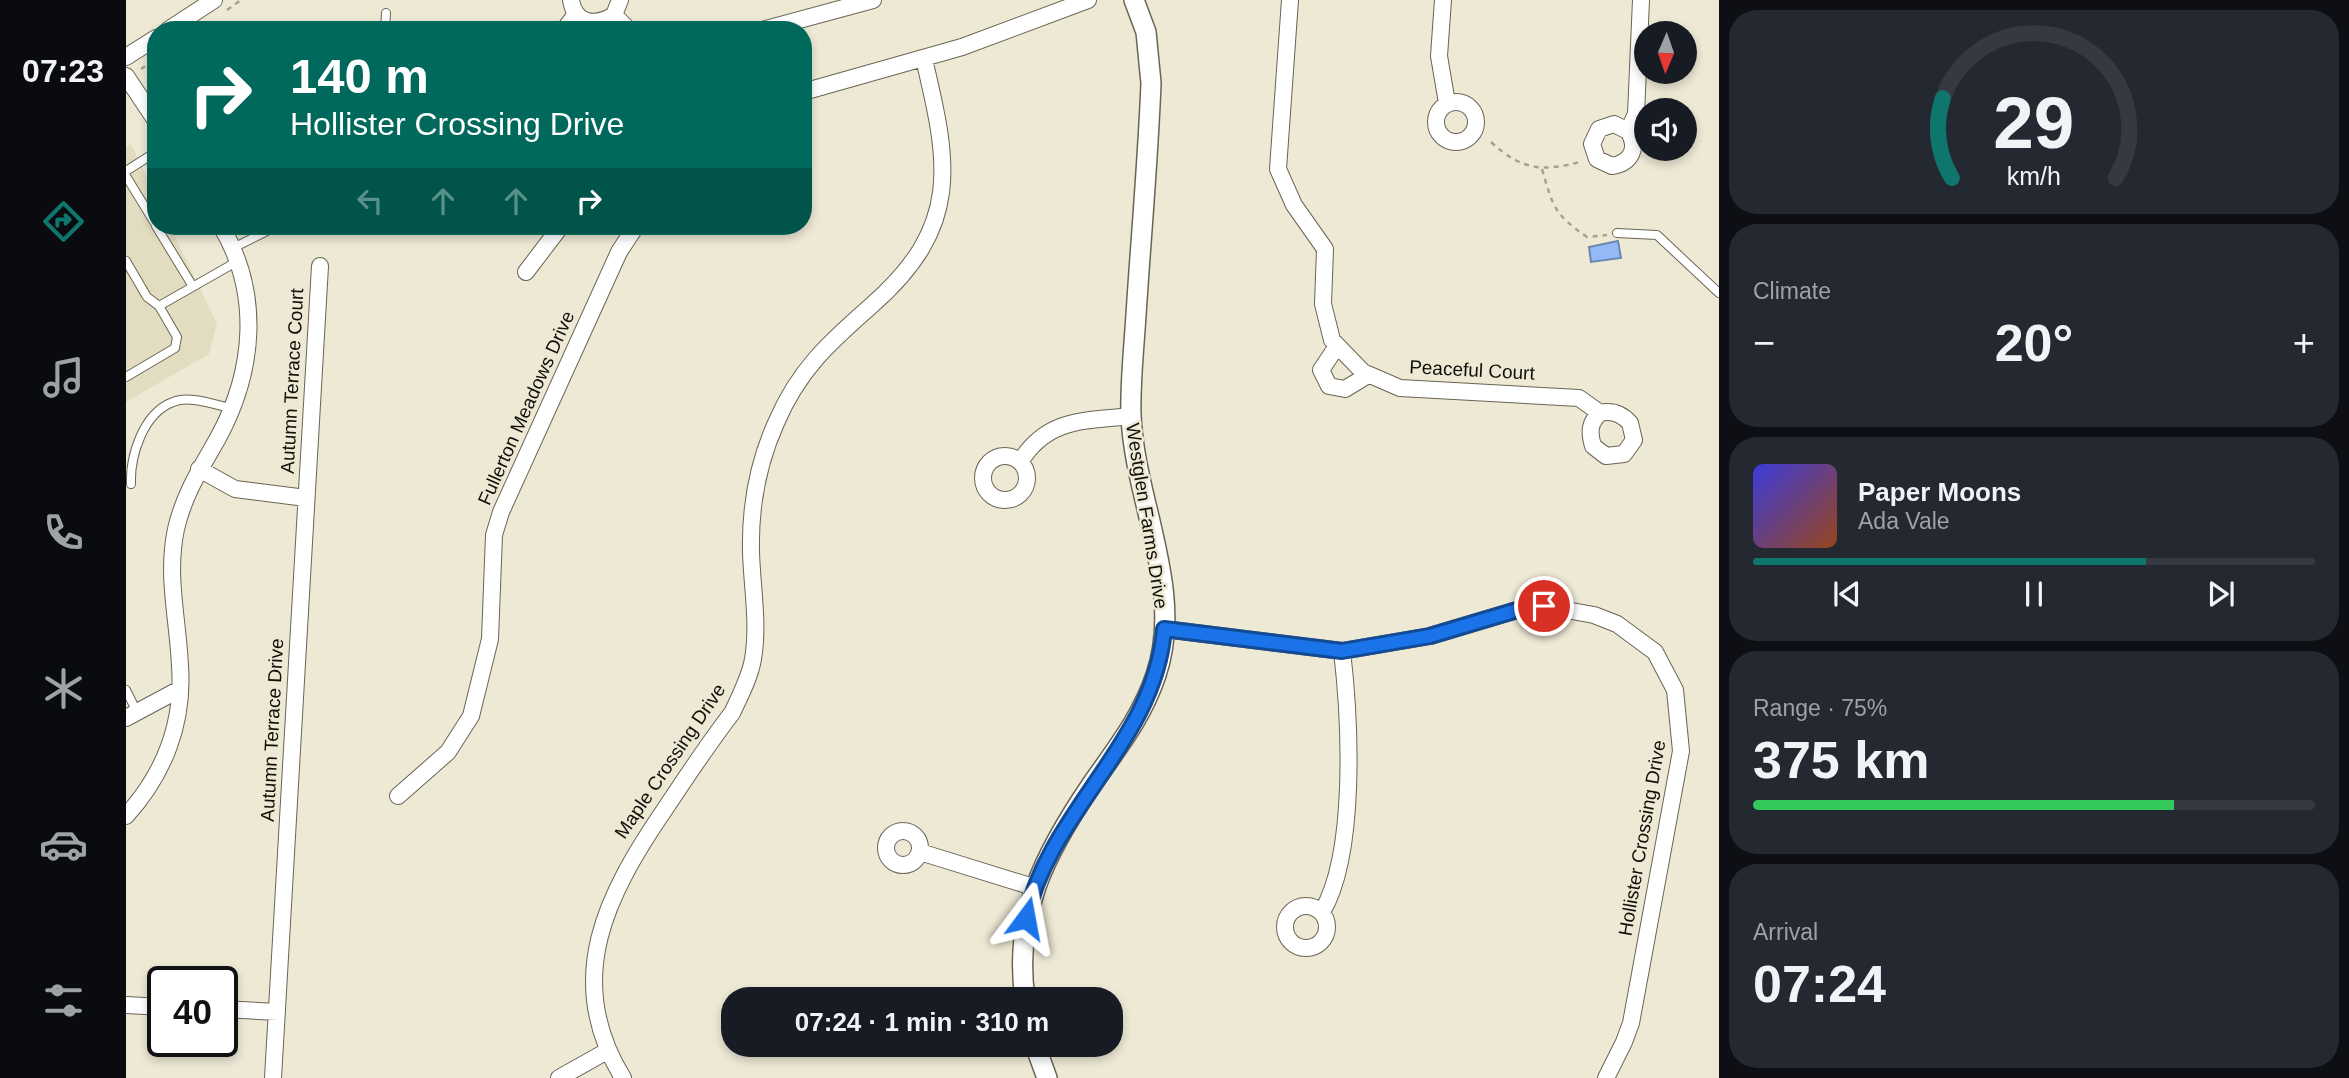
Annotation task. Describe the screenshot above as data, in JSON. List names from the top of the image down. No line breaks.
{"streets":{"street":["Peaceful Court","Autumn Terrace Court","Fullerton Meadows Drive","Westglen Farms Drive","Autumn Terrace Drive","Maple Crossing Drive","Hollister Crossing Drive"]},"crossings":[["Autumn Terrace Court","Autumn Terrace Drive"],["Westglen Farms Drive","Hollister Crossing Drive"]],"north":"bottom","page":{"tabs":"07:23","turn":["140 m","Hollister Crossing Drive"],"tile":["Climate",["Range · 75%","375 km"],["Arrival","07:24"]],"heat":["−","20°","+"],"song":["Paper Moons","Ada Vale"],"limit":"40","trip":"07:24 · 1 min · 310 m","gauge":["29","km/h"]}}
